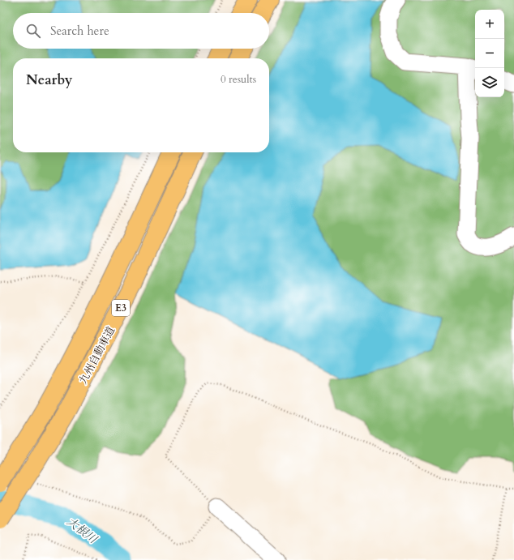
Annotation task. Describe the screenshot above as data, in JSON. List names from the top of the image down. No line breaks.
{"streets":{"highway":["E3","九州自動車道"]},"water":["大根川"],"page":{"map_buttons":["+","−"],"search":"Search here","heading":["Nearby","0 results"]}}
